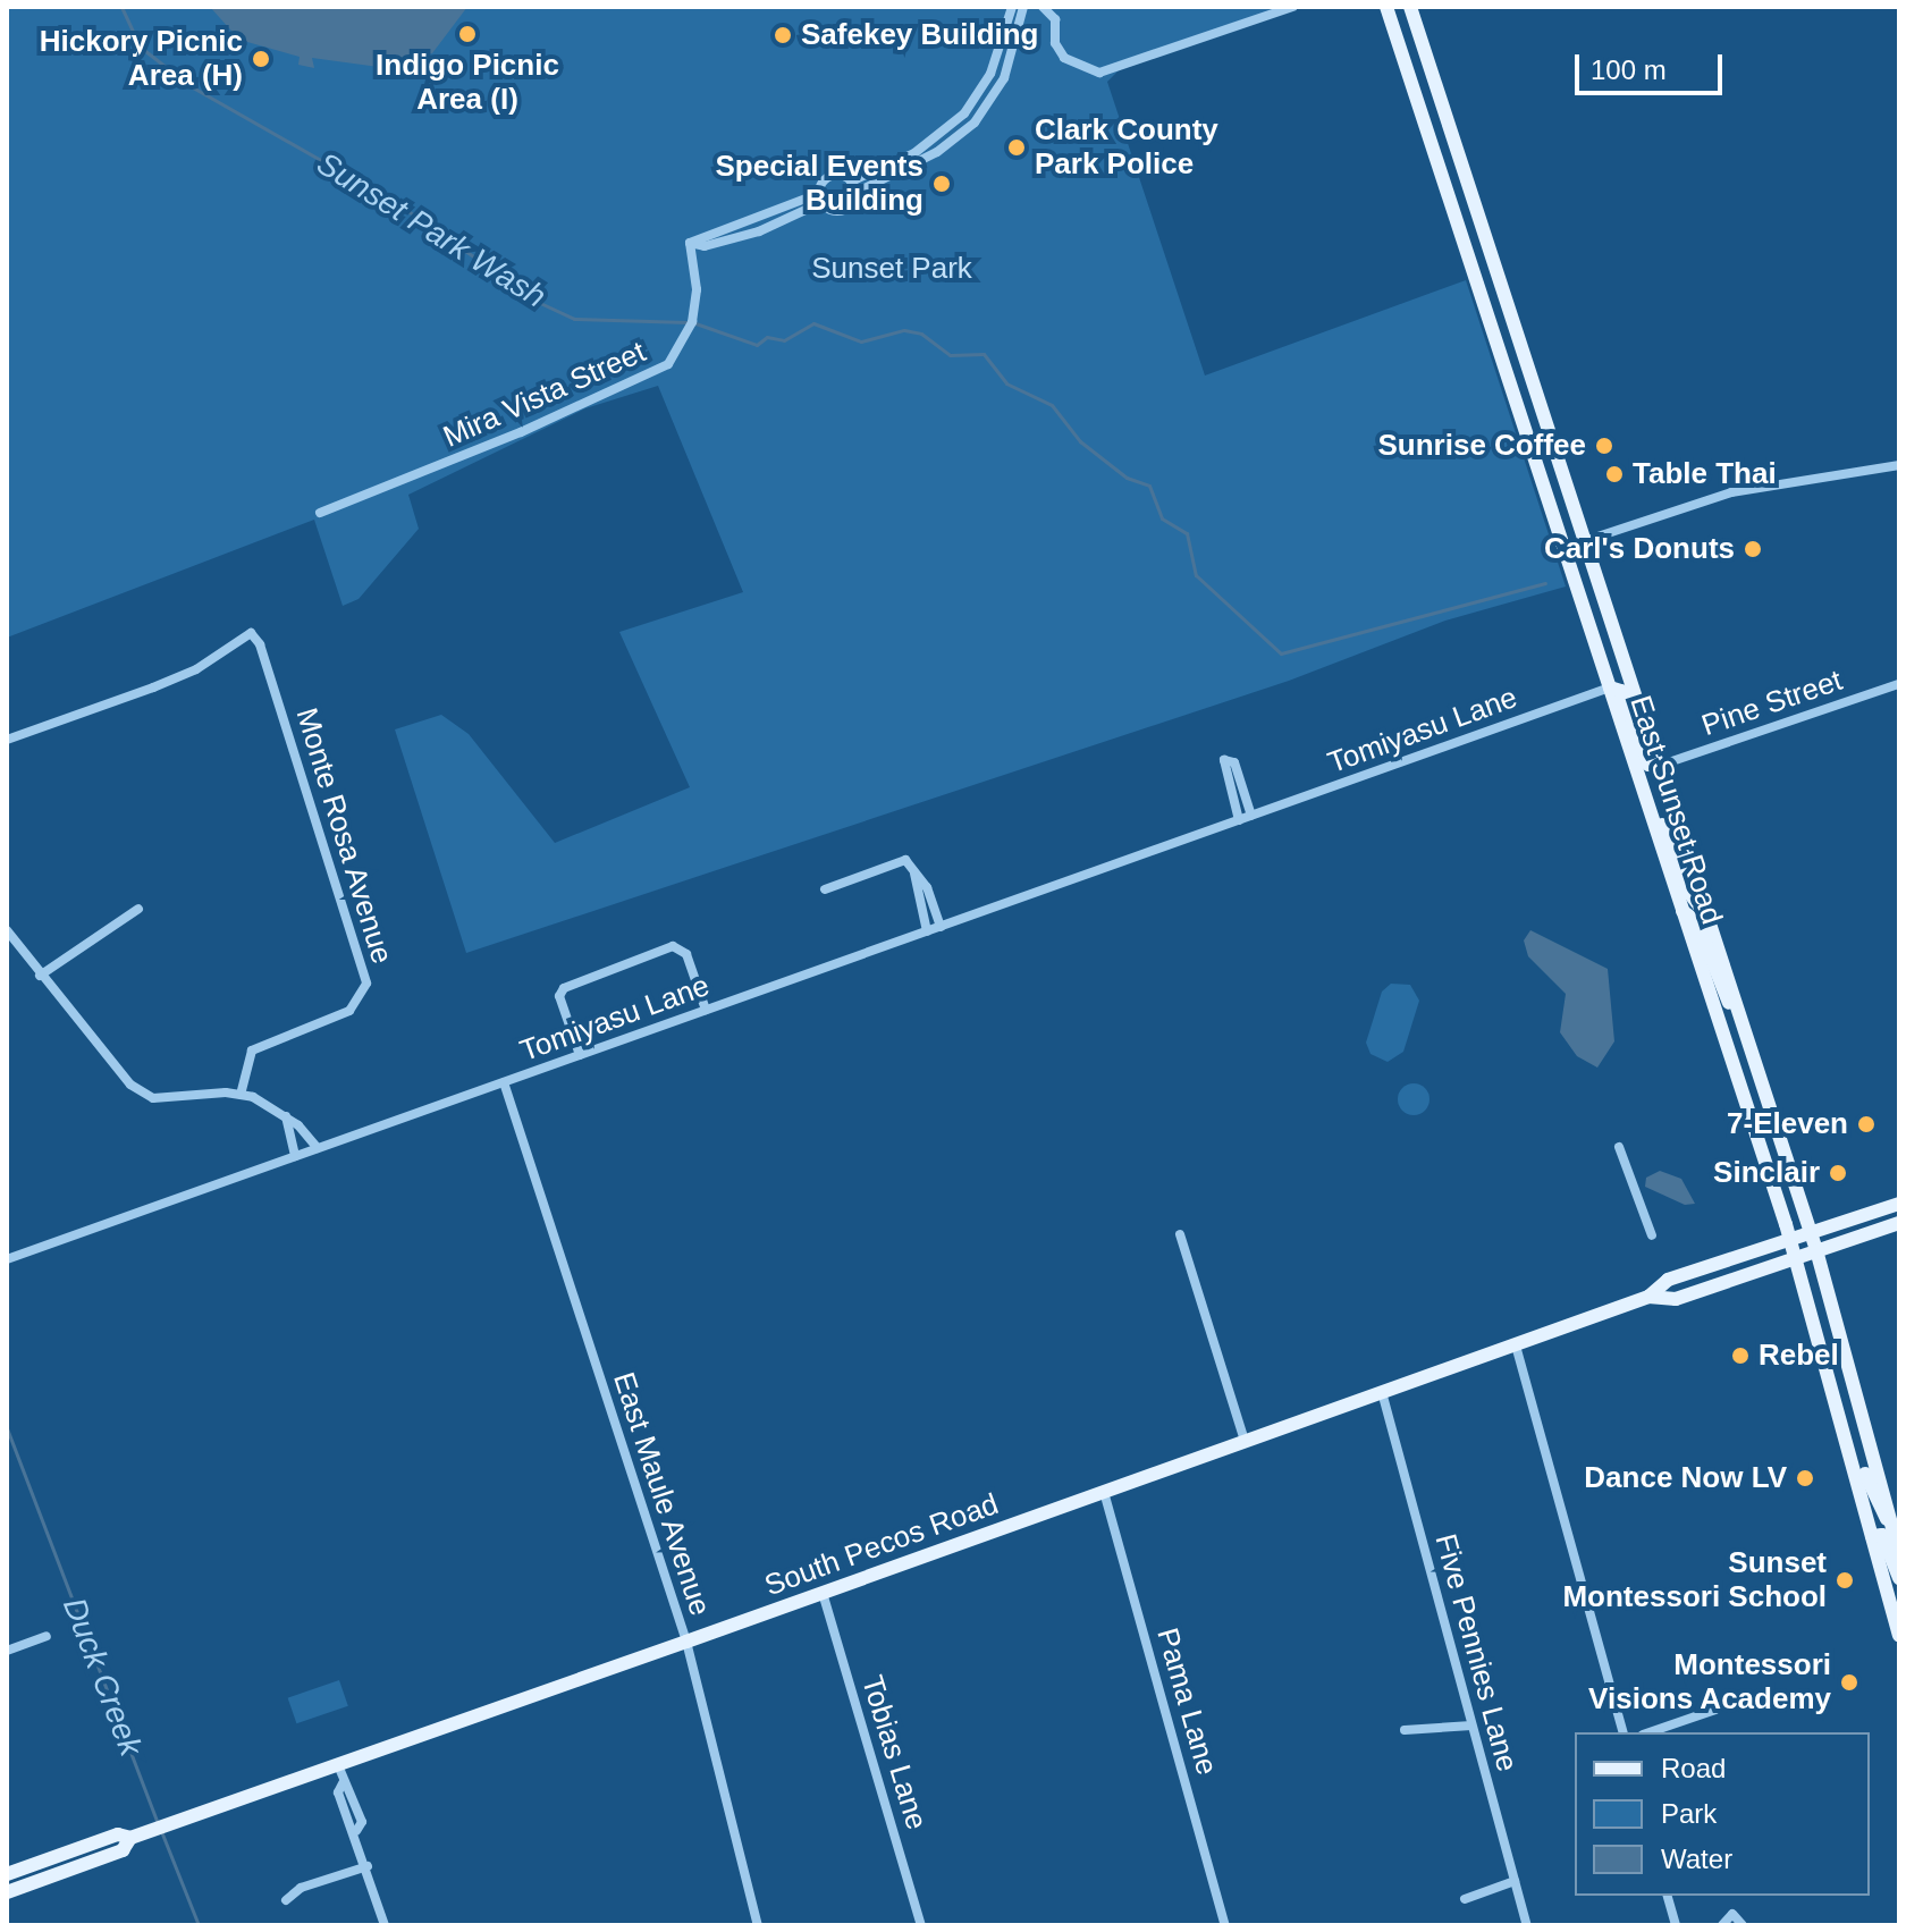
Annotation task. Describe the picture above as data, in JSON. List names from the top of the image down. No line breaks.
{"streets":{"main road":["East Sunset Road","South Pecos Road"],"street":["Mira Vista Street","Pine Street","Tomiyasu Lane","Monte Rosa Avenue","East Maule Avenue","Five Pennies Lane","Pama Lane","Tobias Lane"]},"crossings":[["Pine Street","East Sunset Road"],["Tomiyasu Lane","East Sunset Road"],["Tomiyasu Lane","East Maule Avenue"],["East Sunset Road","South Pecos Road"],["East Maule Avenue","South Pecos Road"],["South Pecos Road","Five Pennies Lane"],["South Pecos Road","Pama Lane"],["South Pecos Road","Tobias Lane"]],"water":["Sunset Park Wash","Duck Creek"],"parks":["Sunset Park"],"places":["Indigo Picnic Area (I)","Safekey Building","Hickory Picnic Area (H)","Clark County Park Police","Special Events Building","Sunrise Coffee","Table Thai","Carl's Donuts","7-Eleven","Sinclair","Rebel","Dance Now LV","Sunset Montessori School","Montessori Visions Academy"],"legend":["Road","Park","Water"],"scale_bar":"100 m"}
